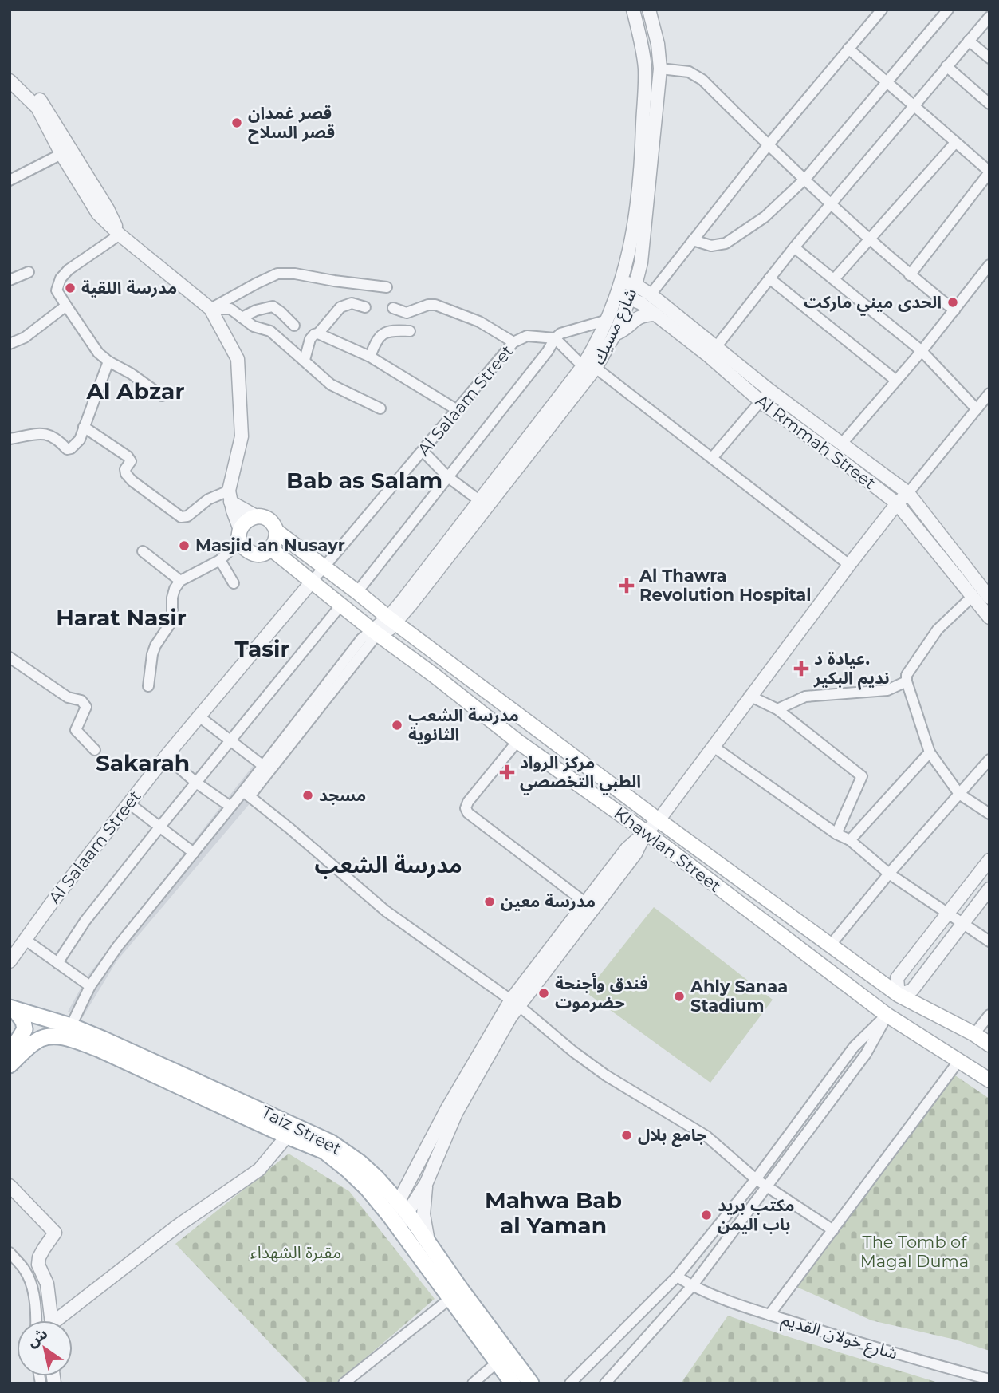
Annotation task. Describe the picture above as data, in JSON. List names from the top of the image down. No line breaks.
{"streets":{"main road":["Khawlan Street","Taiz Street"],"street":["شارع مسيك","Al Salaam Street","Al Rmmah Street","شارع خولان القديم"]},"crossings":[["شارع مسيك","Al Rmmah Street"],["شارع مسيك","Khawlan Street"],["Al Salaam Street","Khawlan Street"]],"districts":["Al Abzar","Bab as Salam","Harat Nasir","Tasir","Sakarah","مدرسة الشعب","Mahwa Bab al Yaman"],"parks":["The Tomb of Magal Duma","مقبرة الشهداء"],"places":{"other":["قصر غمدان قصر السلاح","مدرسة اللقية","الحدى ميني ماركت","Masjid an Nusayr","مدرسة الشعب الثانوية","مسجد","مدرسة معين","فندق وأجنحة حضرموت","Ahly Sanaa Stadium","جامع بلال","مكتب بريد باب اليمن"],"health":["Al Thawra Revolution Hospital","عيادة د. نديم البكير","مركز الرواد الطبي التخصصي"]},"north":"top left"}
